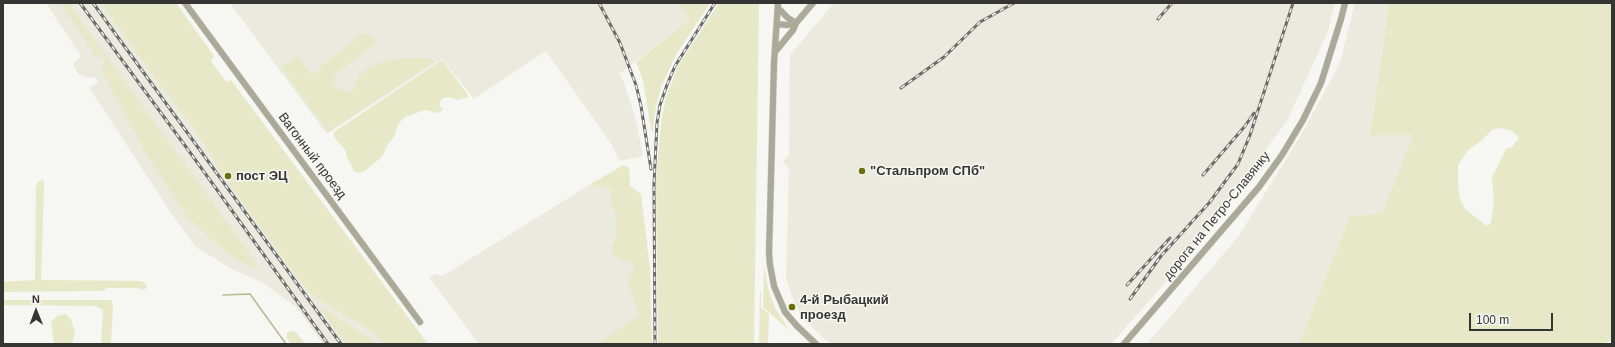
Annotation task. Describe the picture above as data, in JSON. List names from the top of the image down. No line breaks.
{"streets":{"street":["Вагонный проезд","дорога на Петро-Славянку"]},"places":["\"Стальпром СПб\"","пост ЭЦ","4-й Рыбацкий проезд"],"scale_bar":"100 m","north":"top"}
